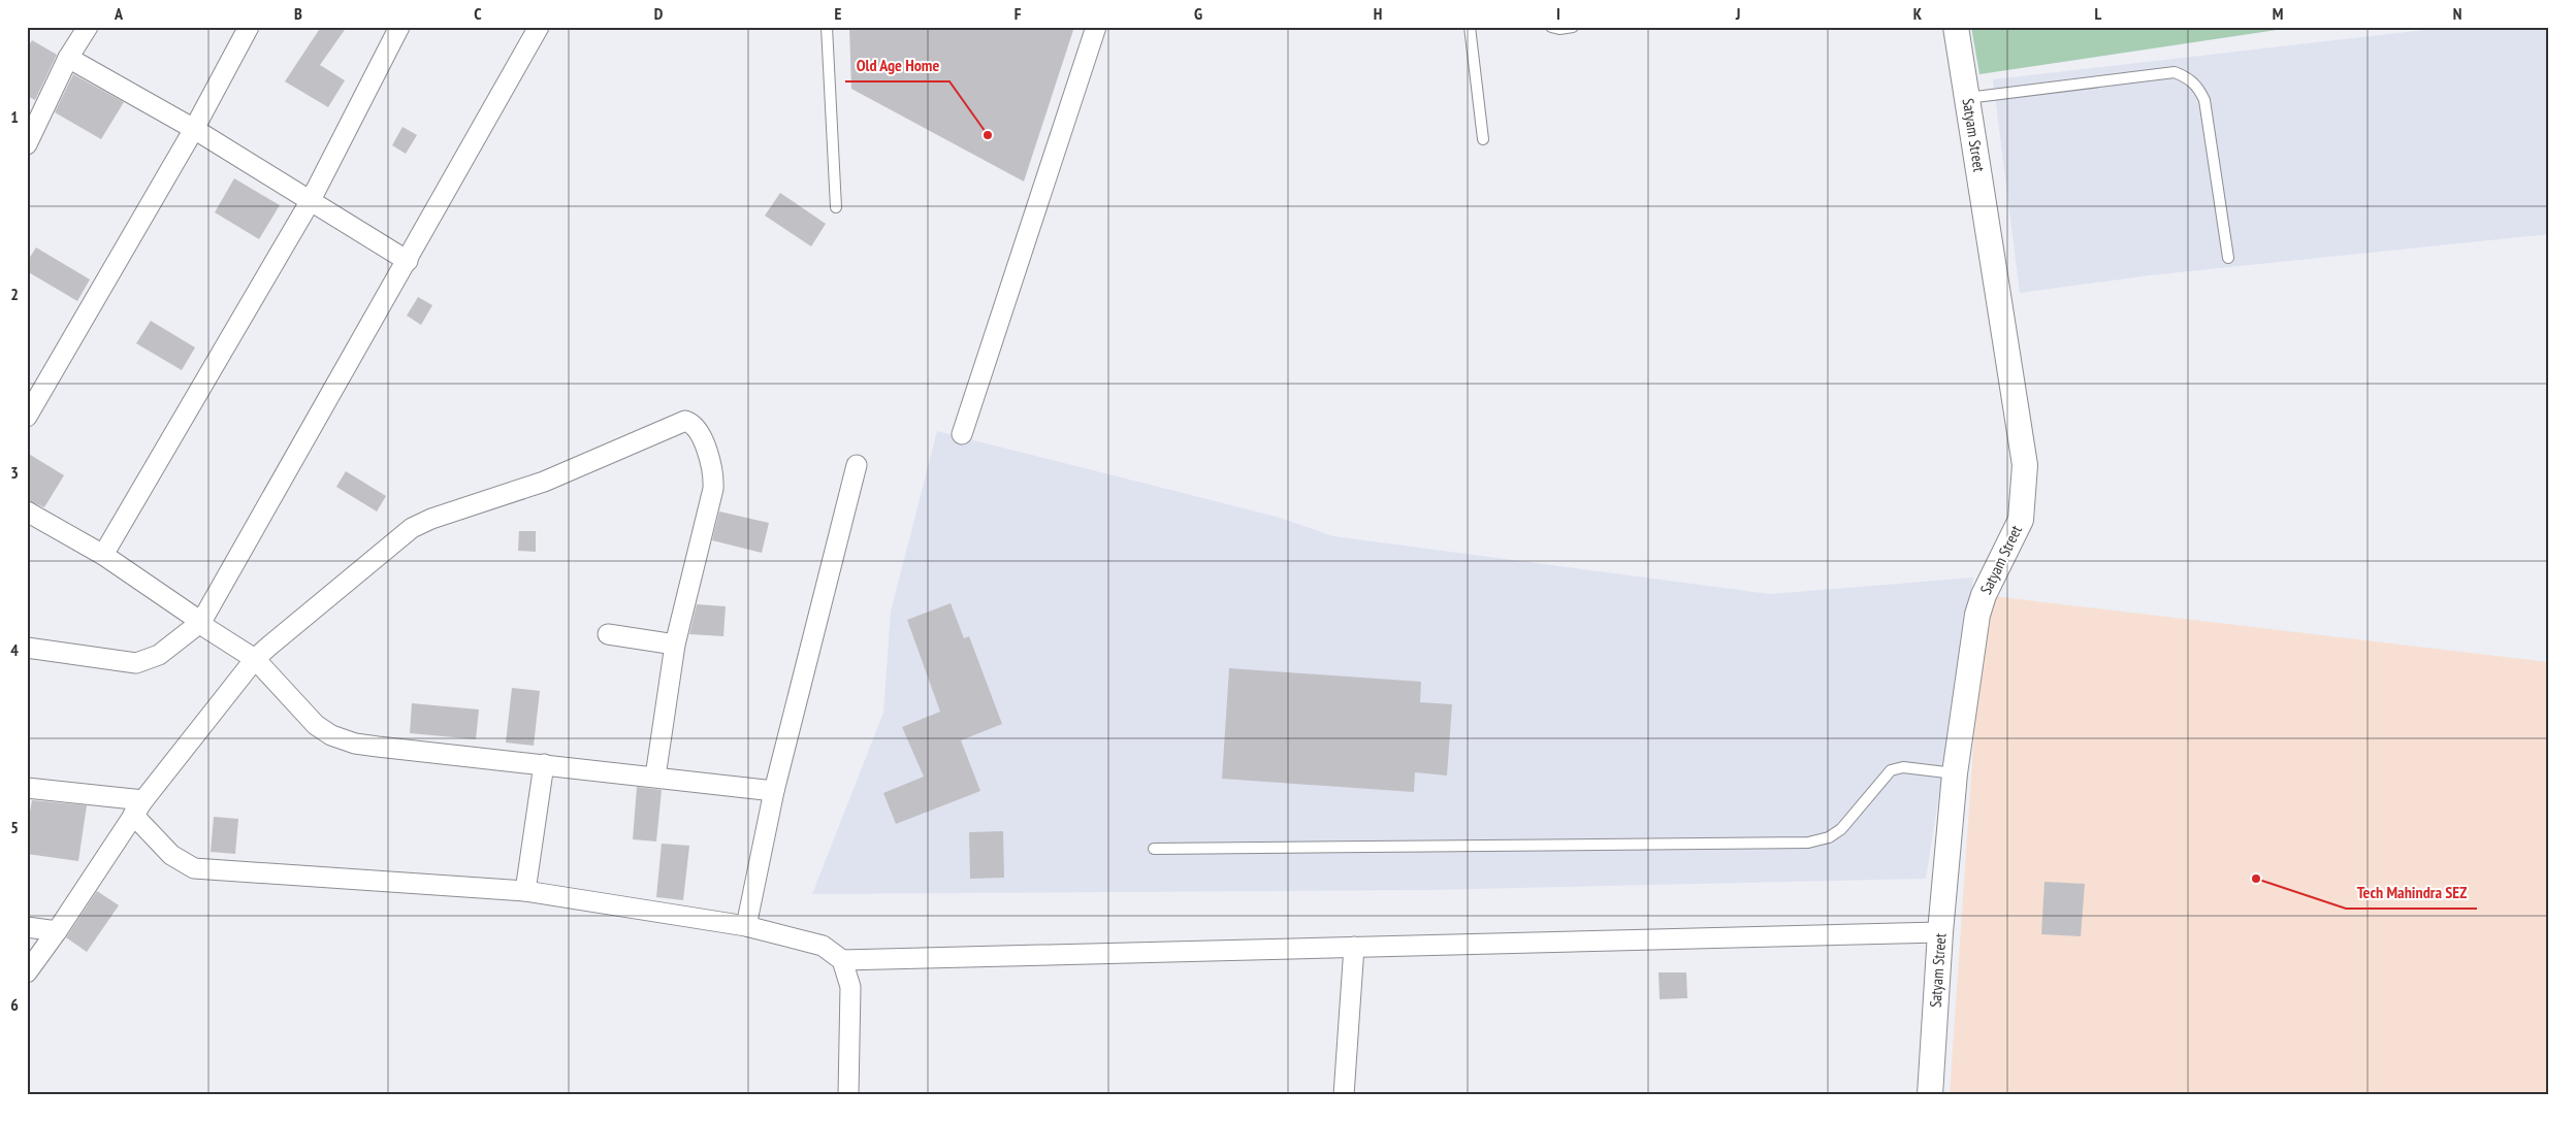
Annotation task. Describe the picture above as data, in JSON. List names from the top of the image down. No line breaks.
{"streets":{"street":["Satyam Street"]},"places":["Old Age Home","Tech Mahindra SEZ"],"grid":{"columns":["A","B","C","D","E","F","G","H","I","J","K","L","M","N"],"rows":["1","2","3","4","5","6"]}}
